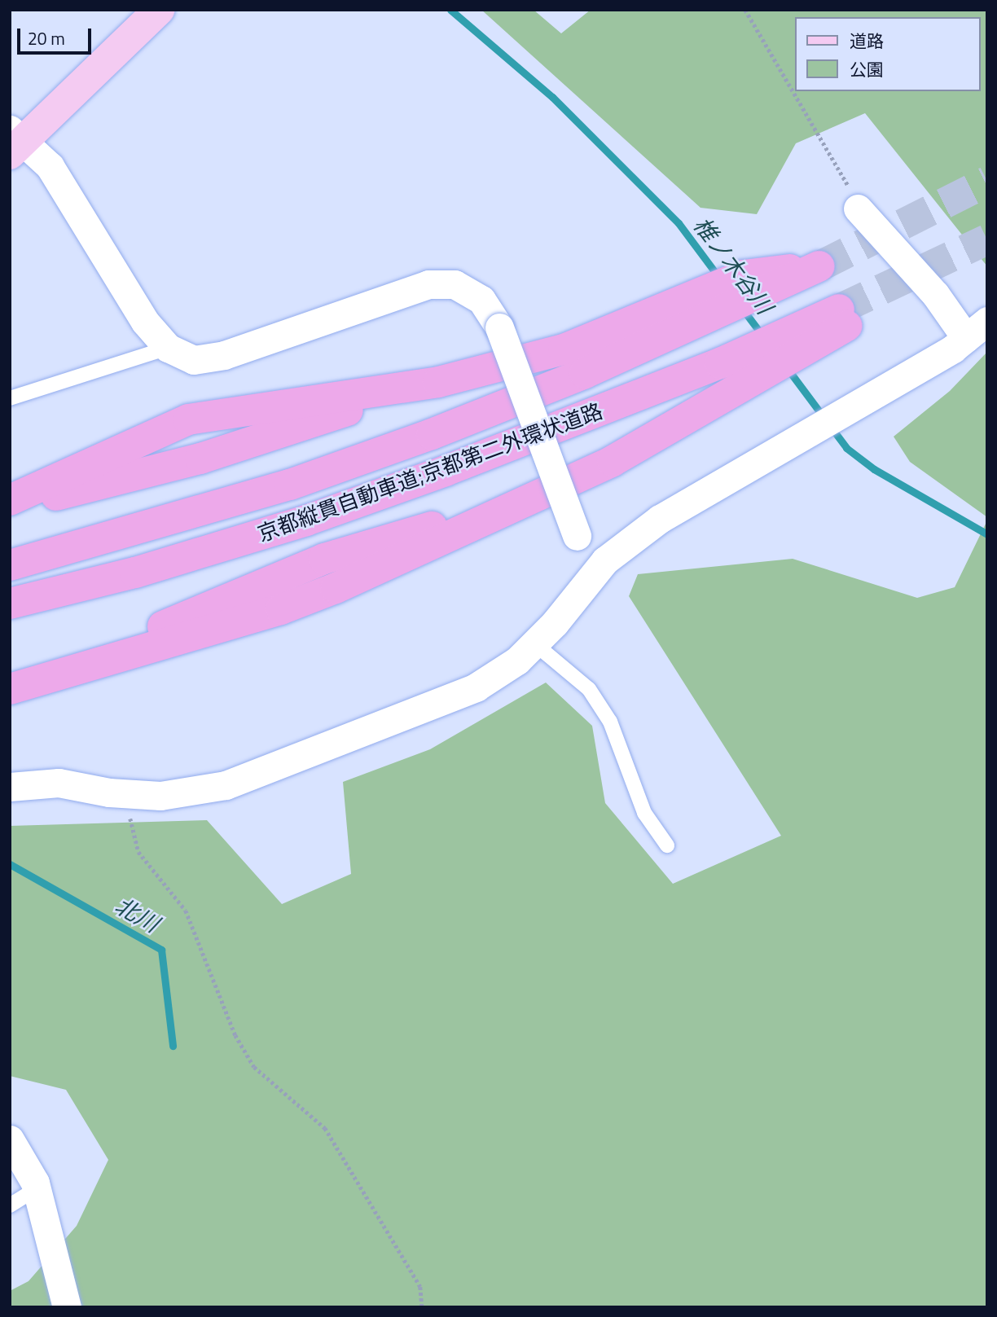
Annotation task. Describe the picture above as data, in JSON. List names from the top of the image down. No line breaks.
{"streets":{"highway":["京都縦貫自動車道;京都第二外環状道路"]},"water":["椎ノ木谷川","北川"],"legend":["道路","公園"],"scale_bar":"20 m"}
